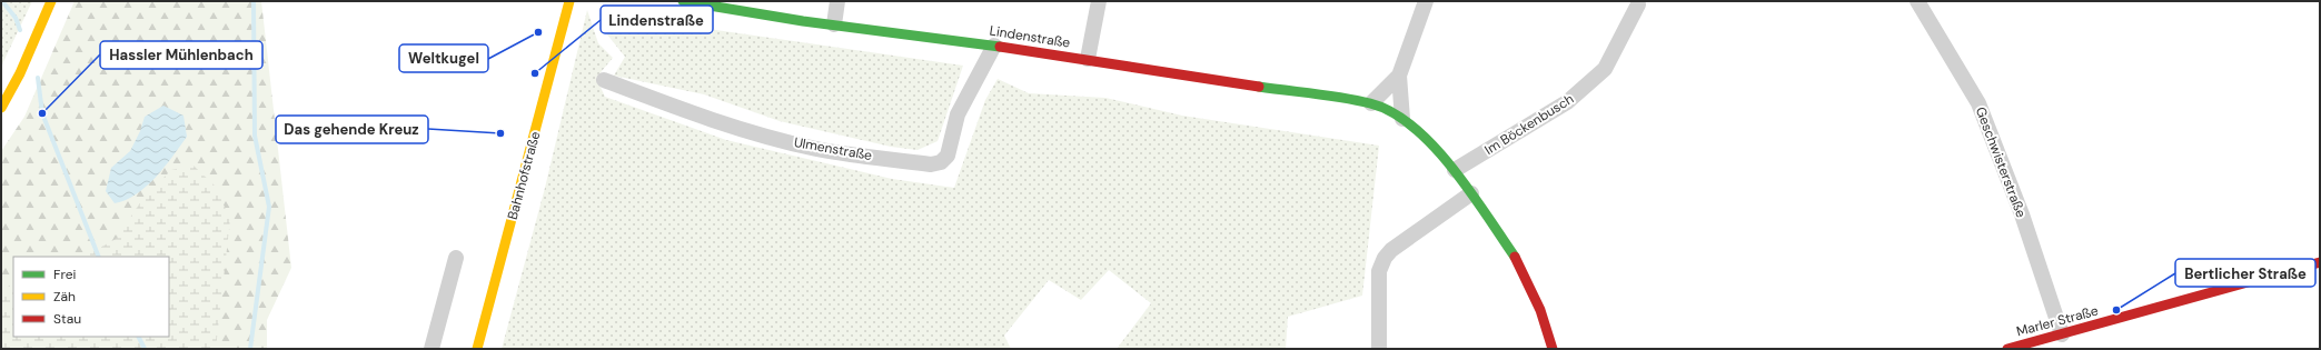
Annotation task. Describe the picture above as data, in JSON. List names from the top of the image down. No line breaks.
{"streets":{"street":["Lindenstraße","Im Böckenbusch","Ulmenstraße","Geschwisterstraße","Bahnhofstraße","Marler Straße"]},"crossings":[["Lindenstraße","Ulmenstraße"],["Geschwisterstraße","Marler Straße"]],"places":["Weltkugel","Lindenstraße","Hassler Mühlenbach","Das gehende Kreuz","Bertlicher Straße"],"legend":["Frei","Zäh","Stau"]}
